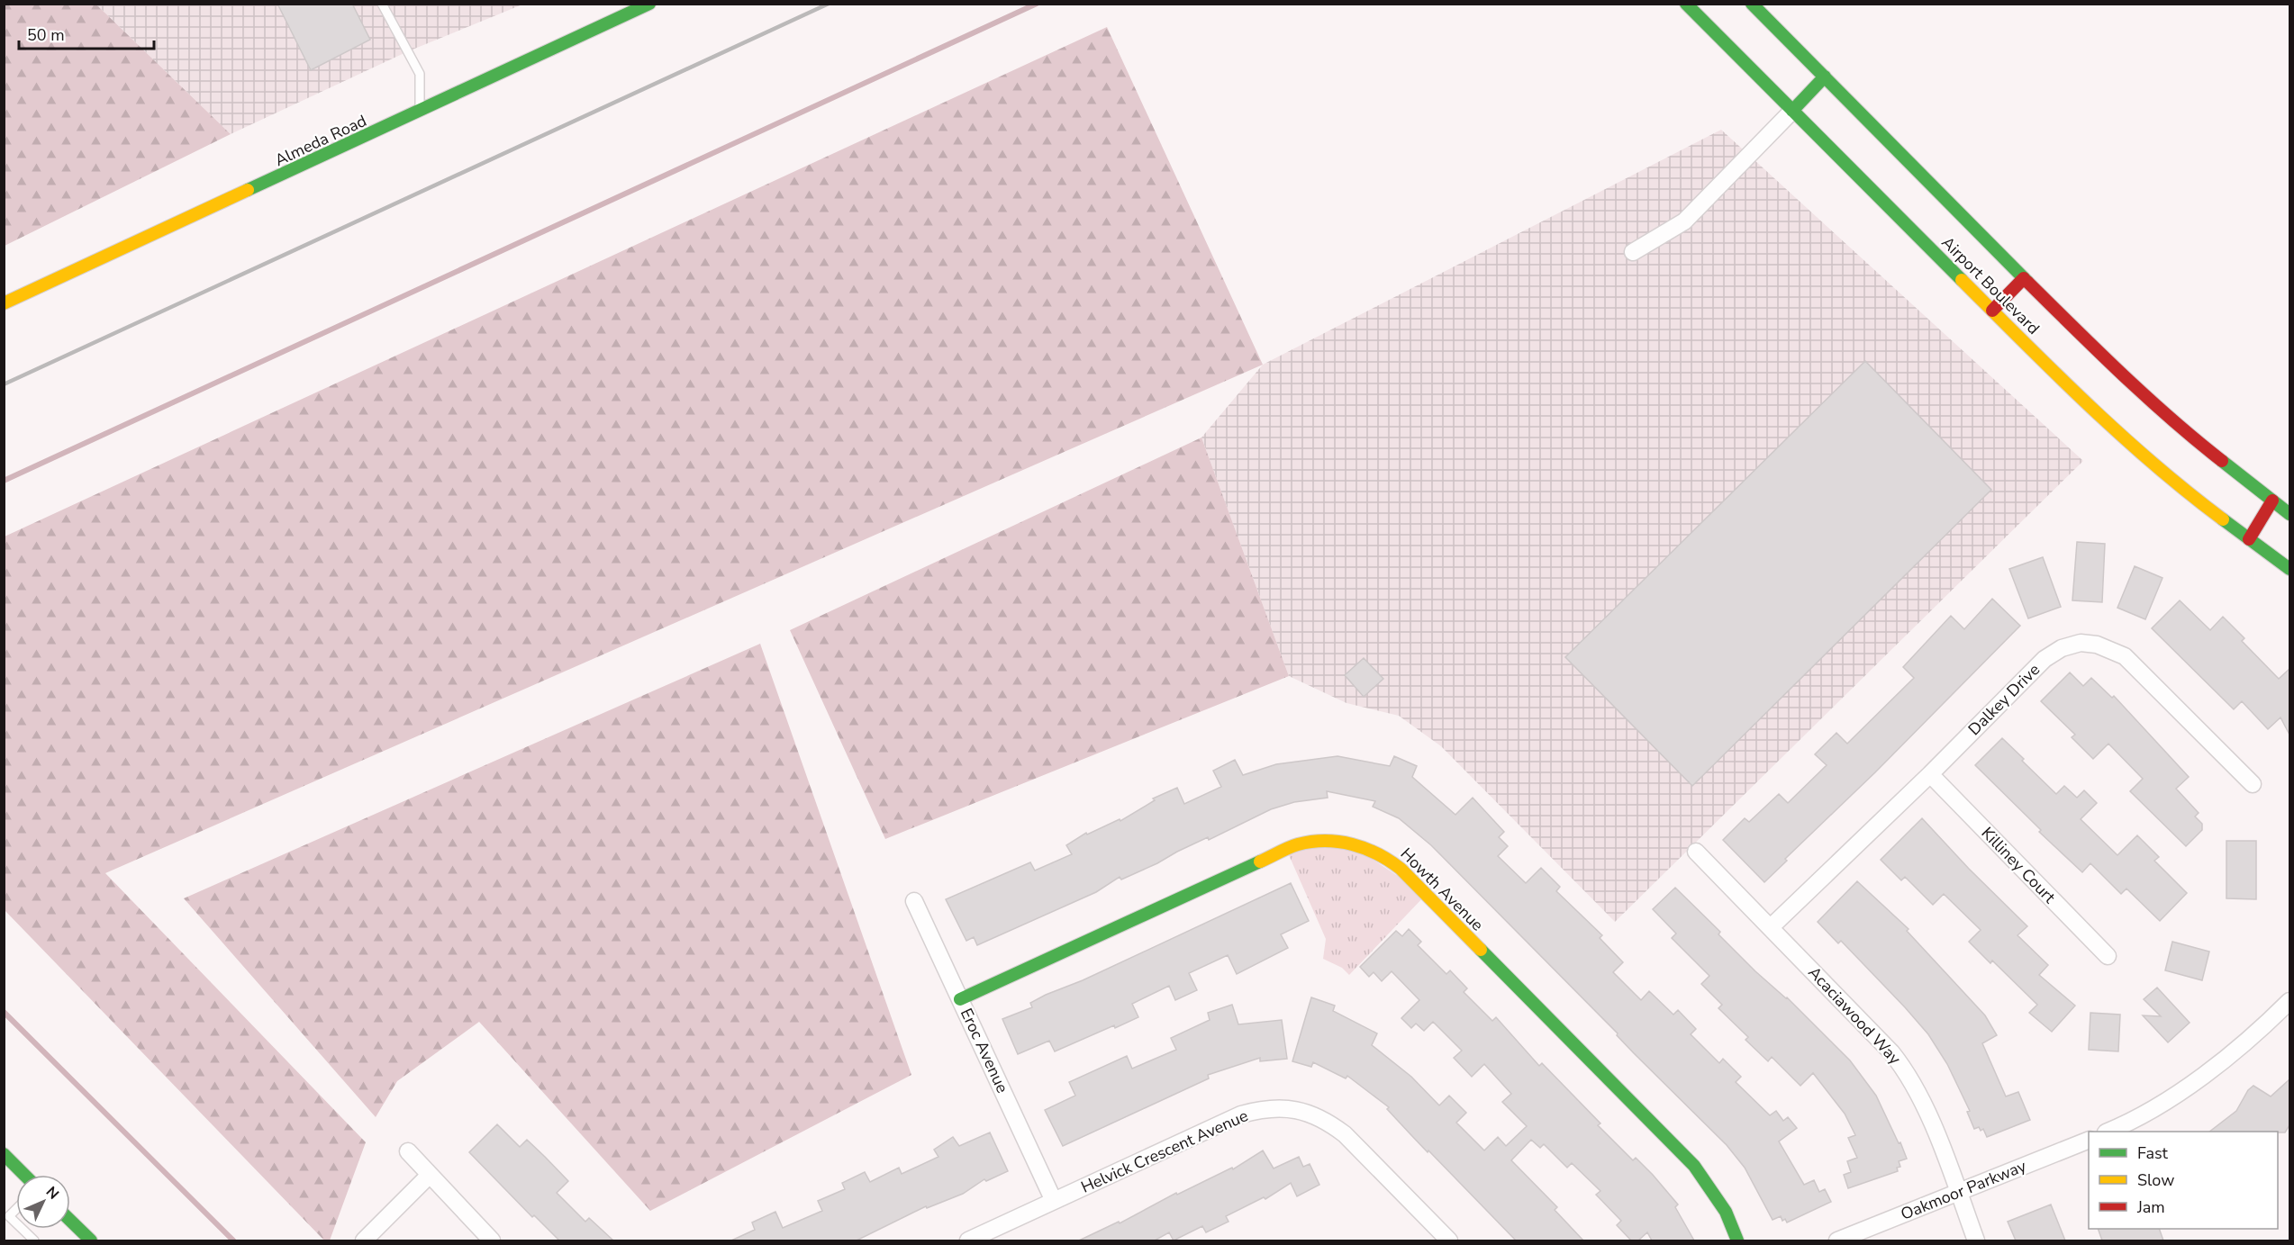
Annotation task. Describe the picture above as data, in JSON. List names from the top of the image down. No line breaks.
{"streets":{"main road":["Almeda Road","Airport Boulevard","Howth Avenue"],"street":["Dalkey Drive","Killiney Court","Acaciawood Way","Eroc Avenue","Helvick Crescent Avenue","Oakmoor Parkway"]},"crossings":[["Dalkey Drive","Killiney Court"],["Dalkey Drive","Acaciawood Way"],["Howth Avenue","Eroc Avenue"],["Acaciawood Way","Oakmoor Parkway"],["Eroc Avenue","Helvick Crescent Avenue"]],"legend":["Fast","Slow","Jam"],"scale_bar":"50 m","north":"top right"}
